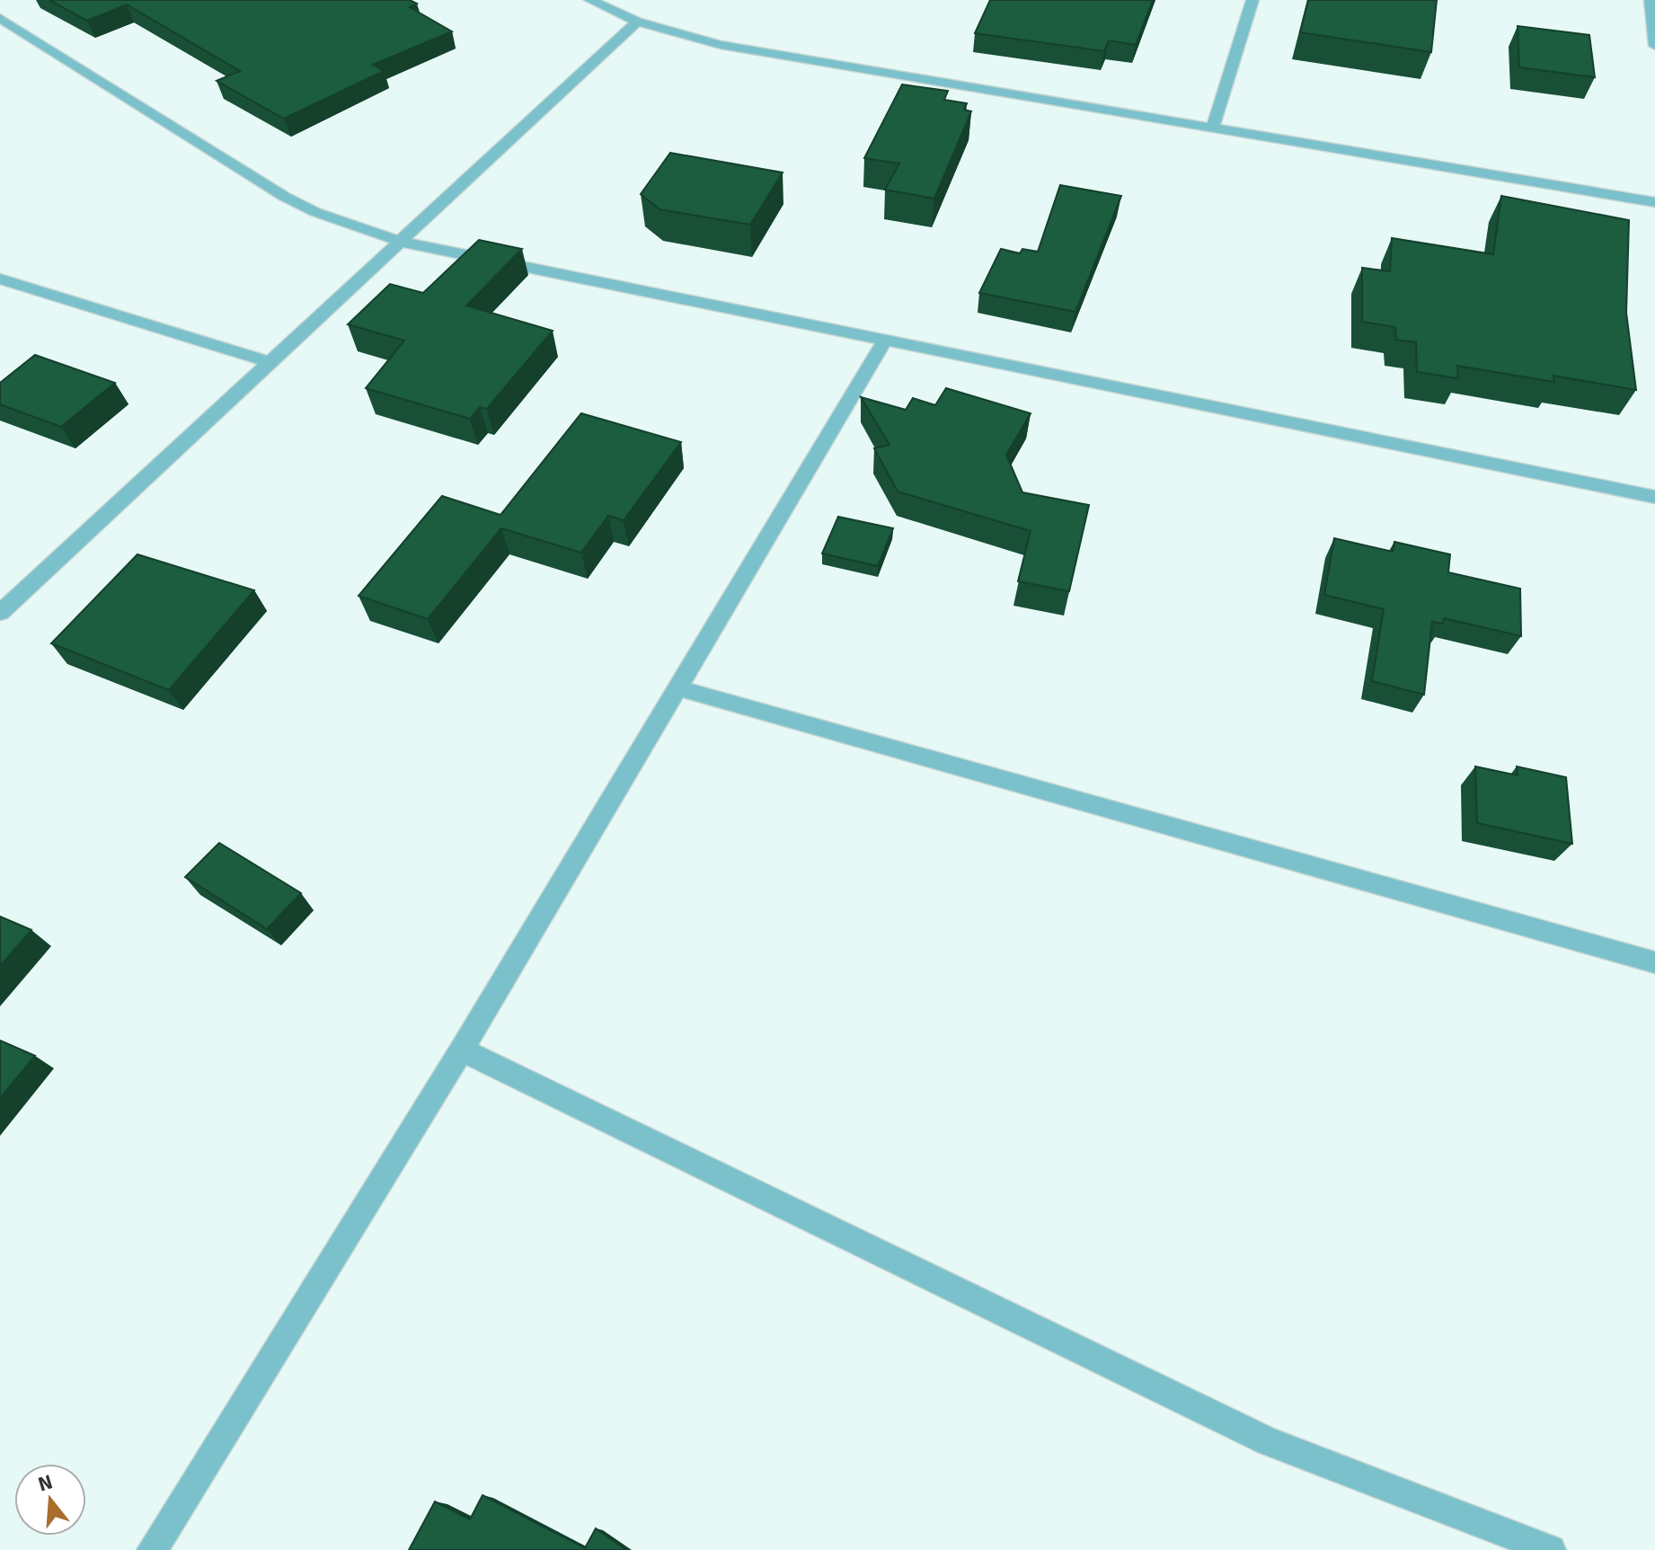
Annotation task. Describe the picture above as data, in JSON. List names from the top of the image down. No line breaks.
{"north":"top"}
